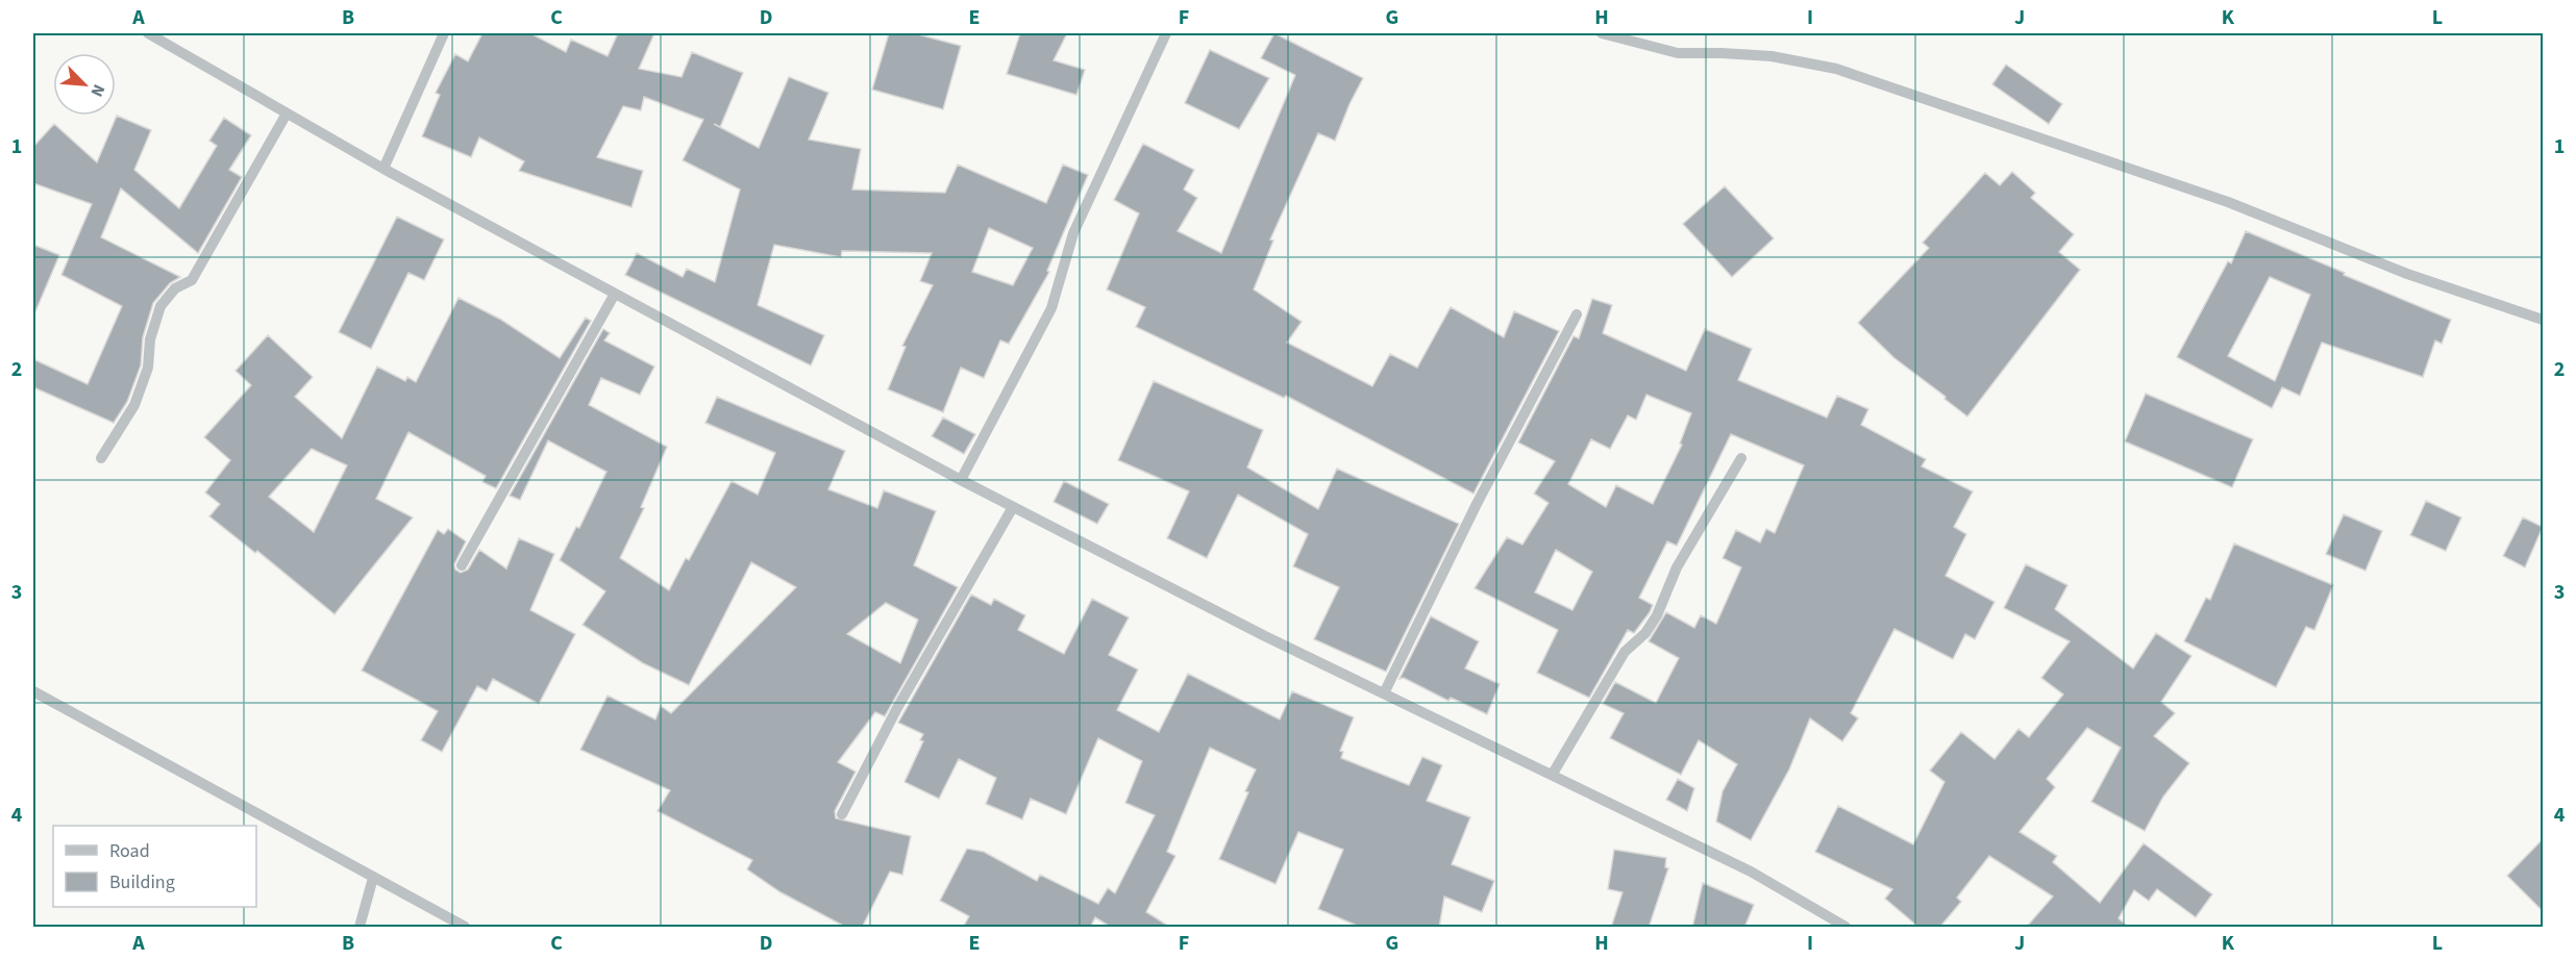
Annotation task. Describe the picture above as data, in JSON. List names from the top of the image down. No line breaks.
{"legend":["Road","Building"],"north":"bottom right","grid":{"columns":["A","B","C","D","E","F","G","H","I","J","K","L"],"rows":["1","2","3","4"]}}
